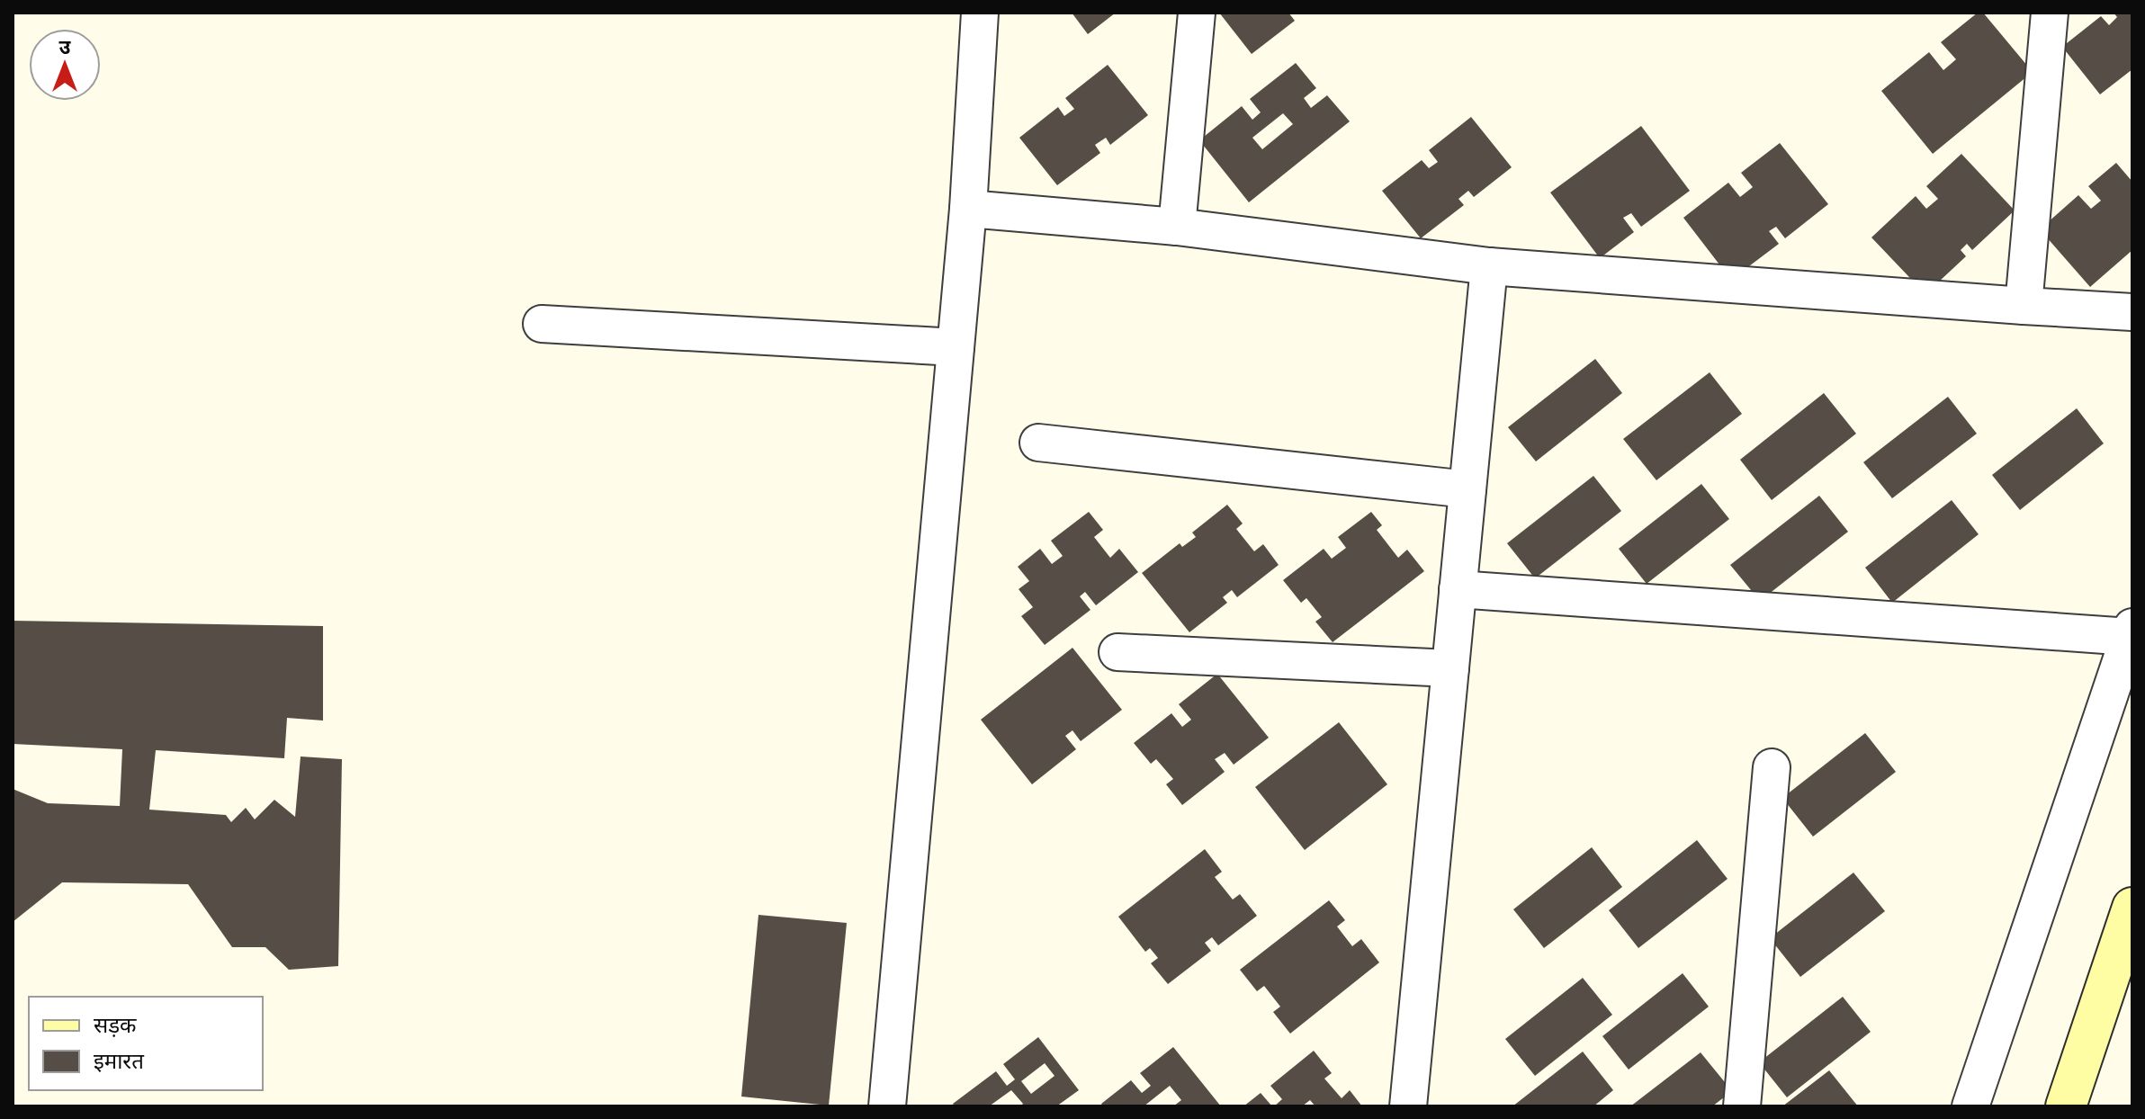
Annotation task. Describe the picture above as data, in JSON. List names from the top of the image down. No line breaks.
{"legend":["सड़क","इमारत"],"north":"top"}
